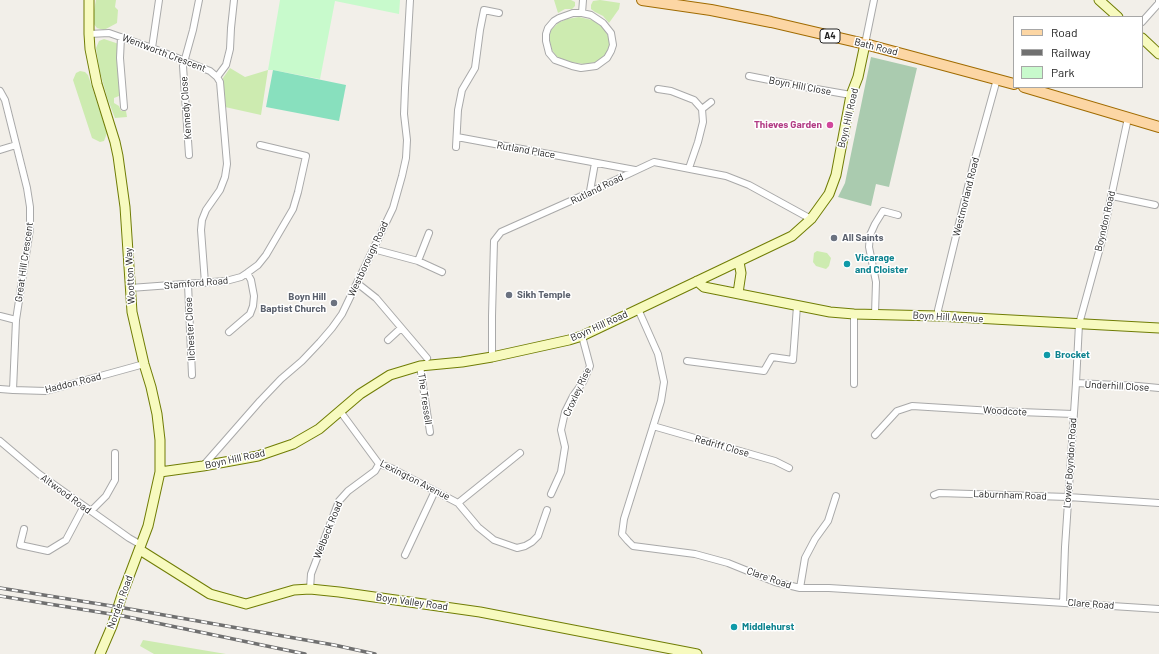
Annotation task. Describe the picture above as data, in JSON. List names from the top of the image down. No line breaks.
{"streets":{"main road":["A4","Bath Road"],"street":["Wentworth Crescent","Boyn Hill Close","Kennedy Close","Boyn Hill Road","Rutland Place","Rutland Road","Westmorland Road","Boyndon Road","Westborough Road","Great Hill Crescent","Wootton Way","Stamford Road","Boyn Hill Avenue","Ilchester Close","Haddon Road","Underhill Close","Croxley Rise","The Tressell","Woodcote","Redriff Close","Lower Boyndon Road","Lexington Avenue","Altwood Road","Laburnham Road","Welbeck Road","Clare Road","Norden Road","Boyn Valley Road"]},"crossings":[["Bath Road","Boyn Hill Road"],["Bath Road","Westmorland Road"],["Wentworth Crescent","Kennedy Close"],["Wentworth Crescent","Wootton Way"],["Wentworth Crescent","Stamford Road"],["Boyn Hill Close","Boyn Hill Road"],["Boyn Hill Road","Rutland Road"],["Boyn Hill Road","Westborough Road"],["Boyn Hill Road","Wootton Way"],["Boyn Hill Road","Boyn Hill Avenue"],["Boyn Hill Road","Croxley Rise"],["Boyn Hill Road","The Tressell"],["Boyn Hill Road","Lexington Avenue"],["Boyn Hill Road","Clare Road"],["Rutland Place","Rutland Road"],["Westmorland Road","Boyn Hill Avenue"],["Boyndon Road","Boyn Hill Avenue"],["Boyndon Road","Lower Boyndon Road"],["Great Hill Crescent","Haddon Road"],["Wootton Way","Stamford Road"],["Wootton Way","Haddon Road"],["Wootton Way","Altwood Road"],["Wootton Way","Norden Road"],["Wootton Way","Boyn Valley Road"],["Stamford Road","Ilchester Close"],["Boyn Hill Avenue","Lower Boyndon Road"],["Underhill Close","Lower Boyndon Road"],["Woodcote","Lower Boyndon Road"],["Redriff Close","Clare Road"],["Lower Boyndon Road","Laburnham Road"],["Lower Boyndon Road","Clare Road"],["Lexington Avenue","Welbeck Road"],["Altwood Road","Norden Road"],["Altwood Road","Boyn Valley Road"],["Welbeck Road","Boyn Valley Road"],["Norden Road","Boyn Valley Road"]],"places":["Thieves Garden","All Saints","Vicarage and Cloister","Sikh Temple","Boyn Hill Baptist Church","Brocket","Middlehurst"],"legend":["Road","Railway","Park"]}
